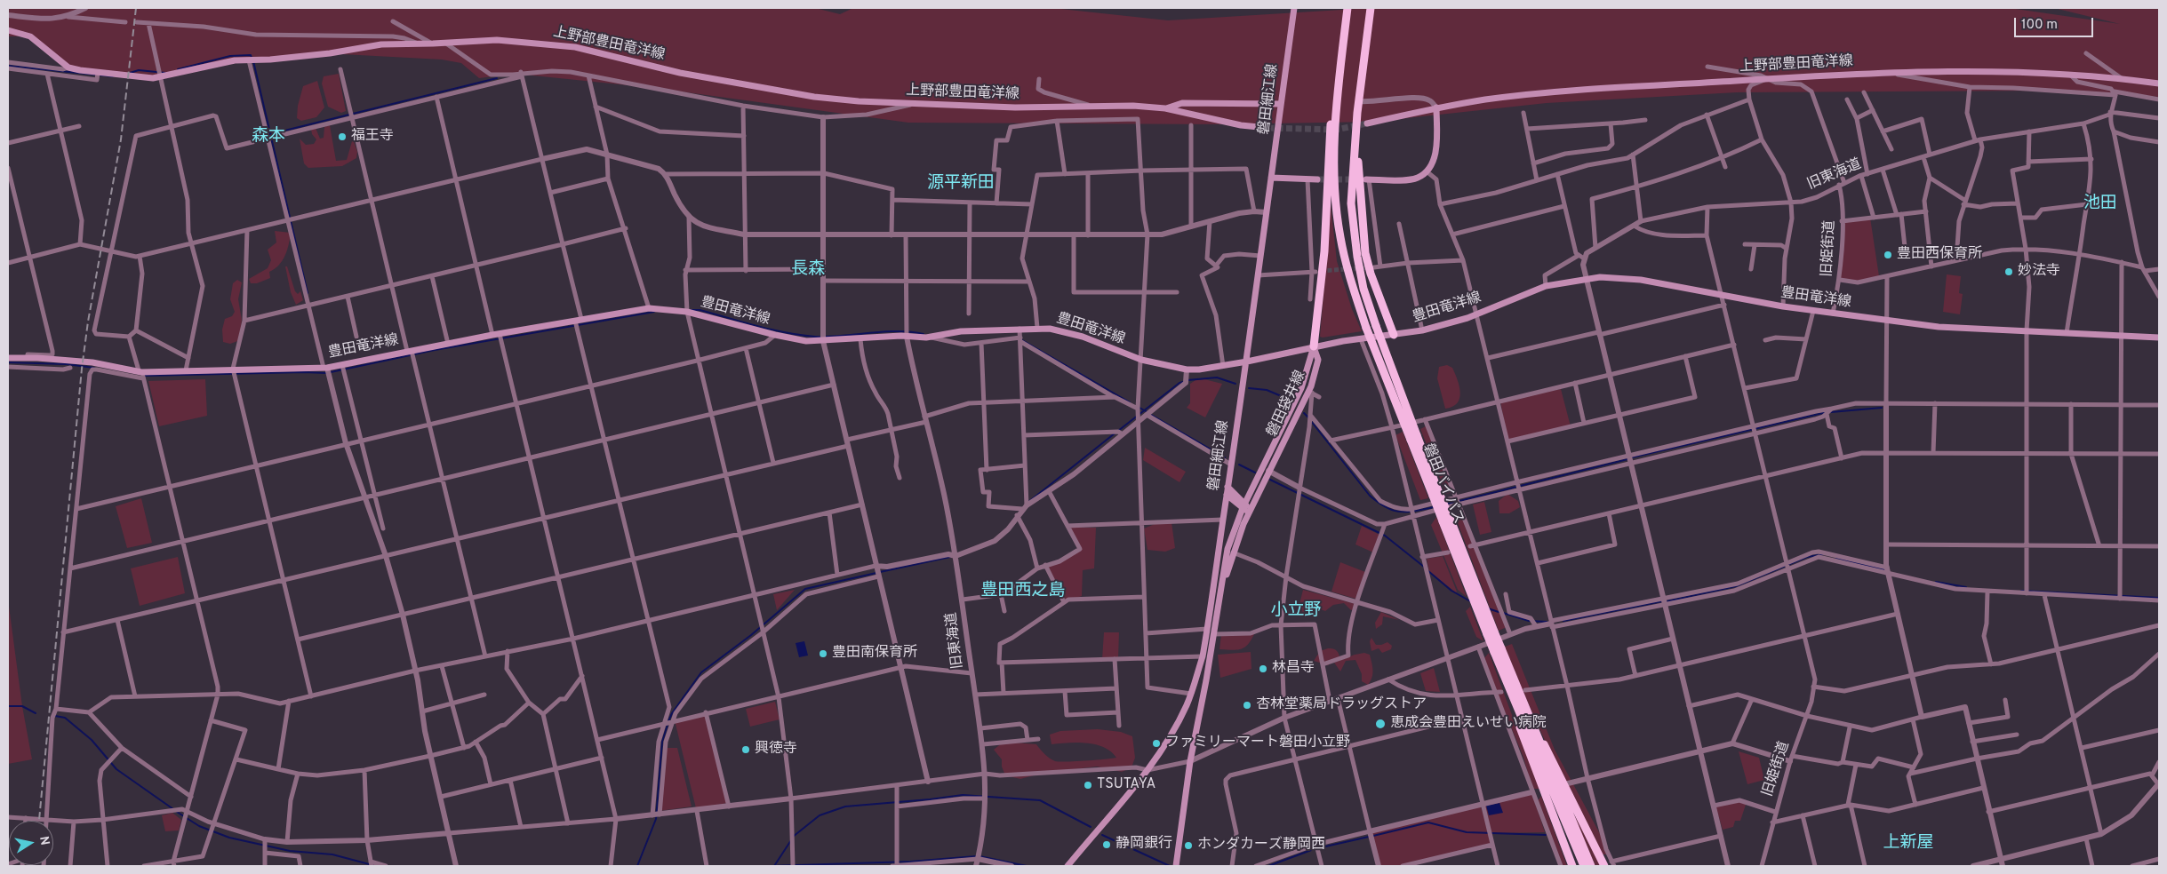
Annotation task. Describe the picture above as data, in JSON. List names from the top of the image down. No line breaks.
{"streets":{"highway":["磐田バイパス"],"main road":["上野部豊田竜洋線","磐田細江線","豊田竜洋線","磐田袋井線"],"street":["旧東海道","旧姫街道"]},"crossings":[["上野部豊田竜洋線","磐田細江線"],["上野部豊田竜洋線","旧姫街道"],["磐田細江線","豊田竜洋線"],["旧東海道","旧姫街道"],["旧東海道","豊田竜洋線"],["旧姫街道","豊田竜洋線"],["豊田竜洋線","磐田袋井線"]],"districts":["森本","源平新田","池田","長森","豊田西之島","小立野","上新屋"],"places":["福王寺","豊田西保育所","妙法寺","豊田南保育所","林昌寺","杏林堂薬局ドラッグストア","恵成会豊田えいせい病院","ファミリーマート磐田小立野","興徳寺","TSUTAYA","静岡銀行","ホンダカーズ静岡西"],"scale_bar":"100 m","north":"right"}
